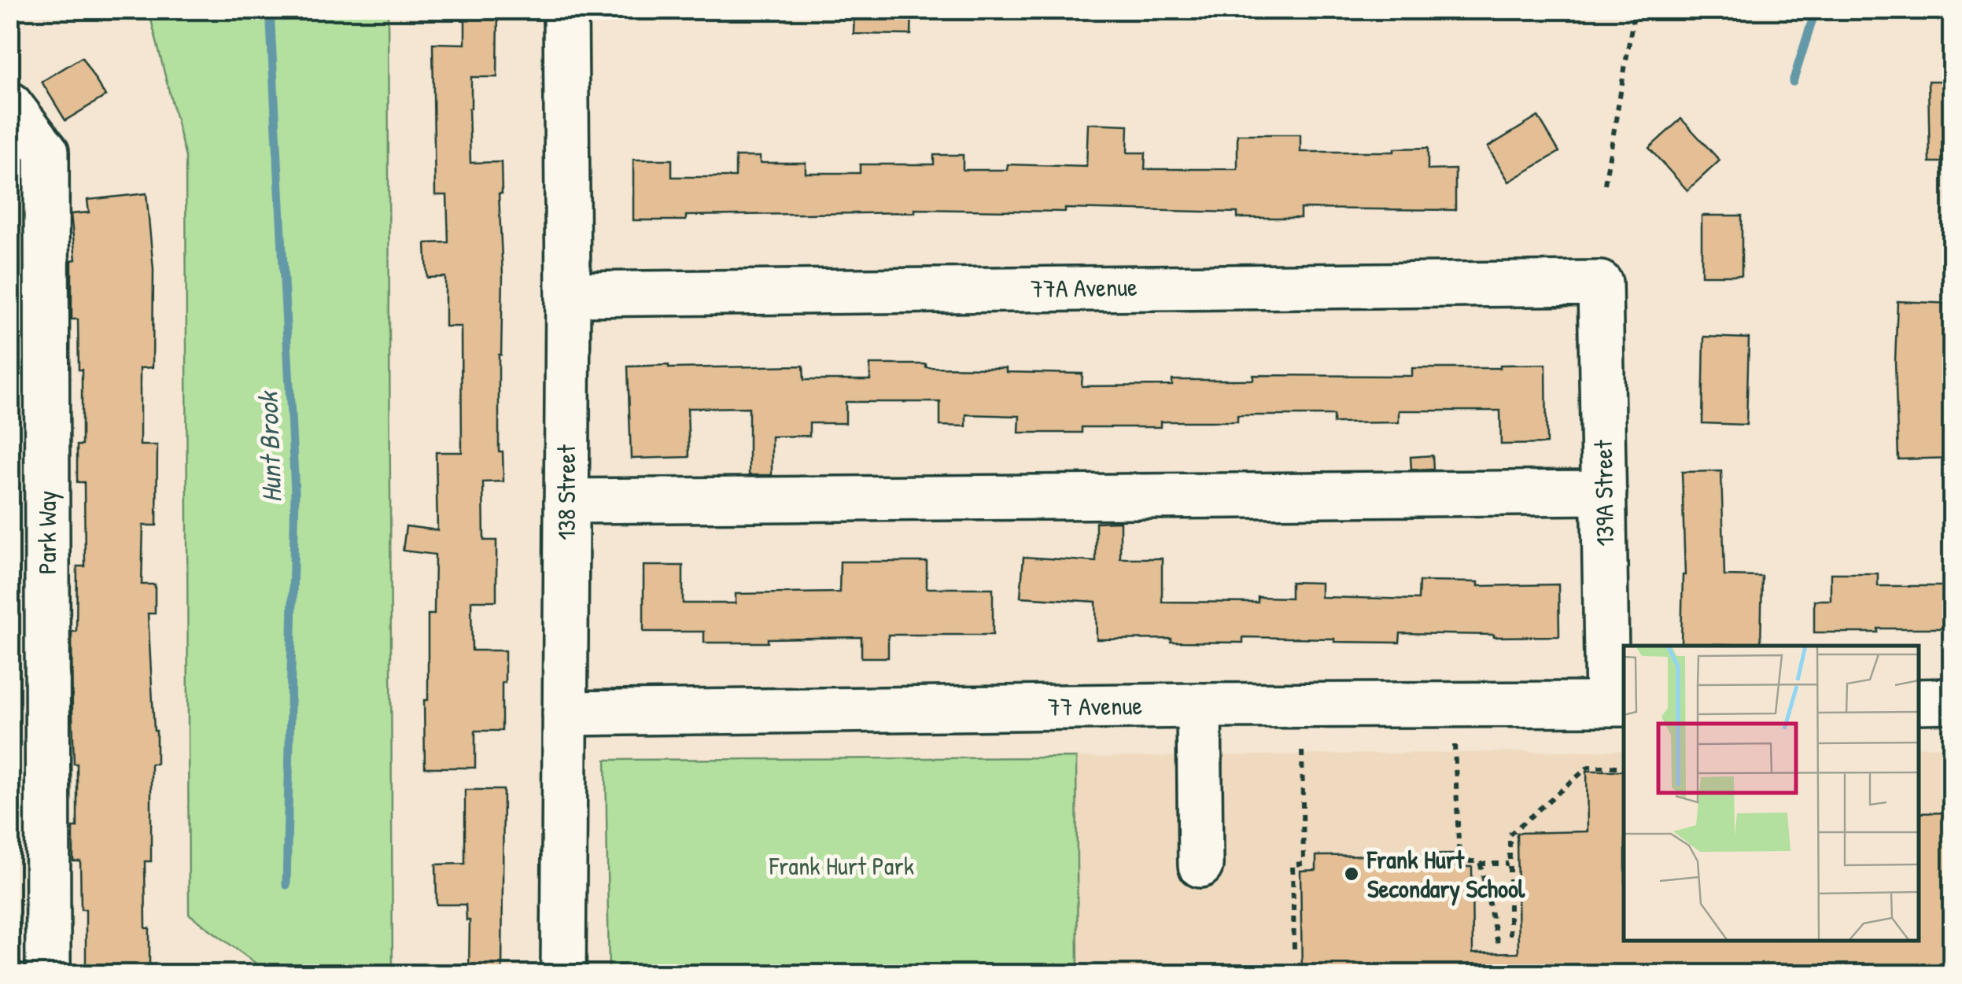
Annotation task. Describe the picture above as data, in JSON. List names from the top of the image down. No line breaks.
{"streets":{"street":["77A Avenue","138 Street","139A Street","Park Way","77 Avenue"]},"crossings":[["77A Avenue","138 Street"],["77A Avenue","139A Street"],["138 Street","77 Avenue"],["139A Street","77 Avenue"]],"water":["Hunt Brook"],"parks":["Frank Hurt Park"],"places":["Frank Hurt Secondary School"]}
